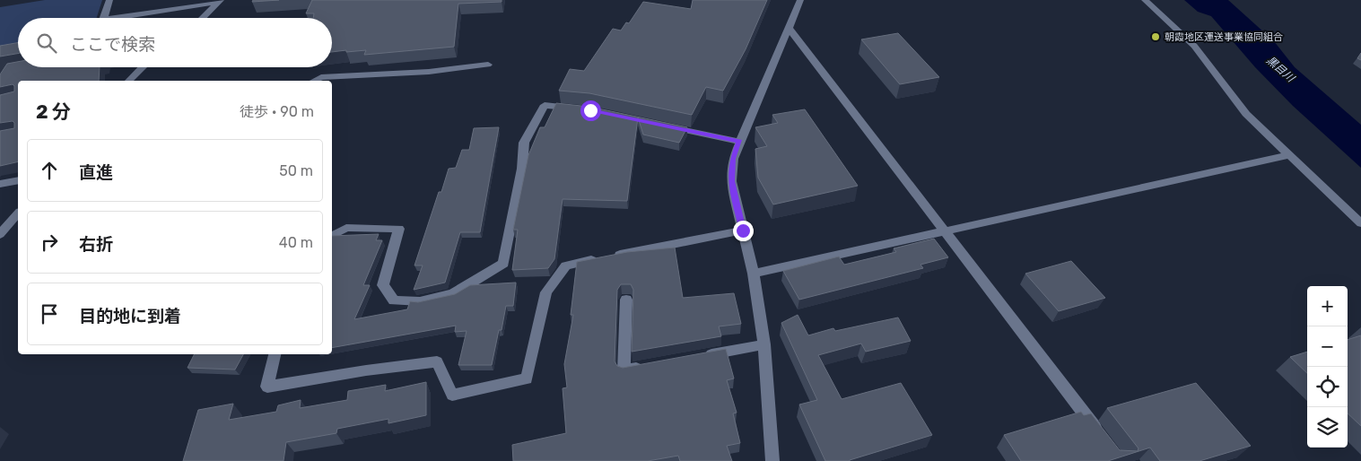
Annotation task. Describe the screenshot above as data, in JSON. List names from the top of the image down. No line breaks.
{"water":["黒目川"],"places":["朝霞地区運送事業協同組合"],"page":{"search":"ここで検索","heading":["2 分","徒歩 · 90 m"],"list":[["直進","50 m"],["右折","40 m"],"目的地に到着"],"map_buttons":["+","−"]}}
